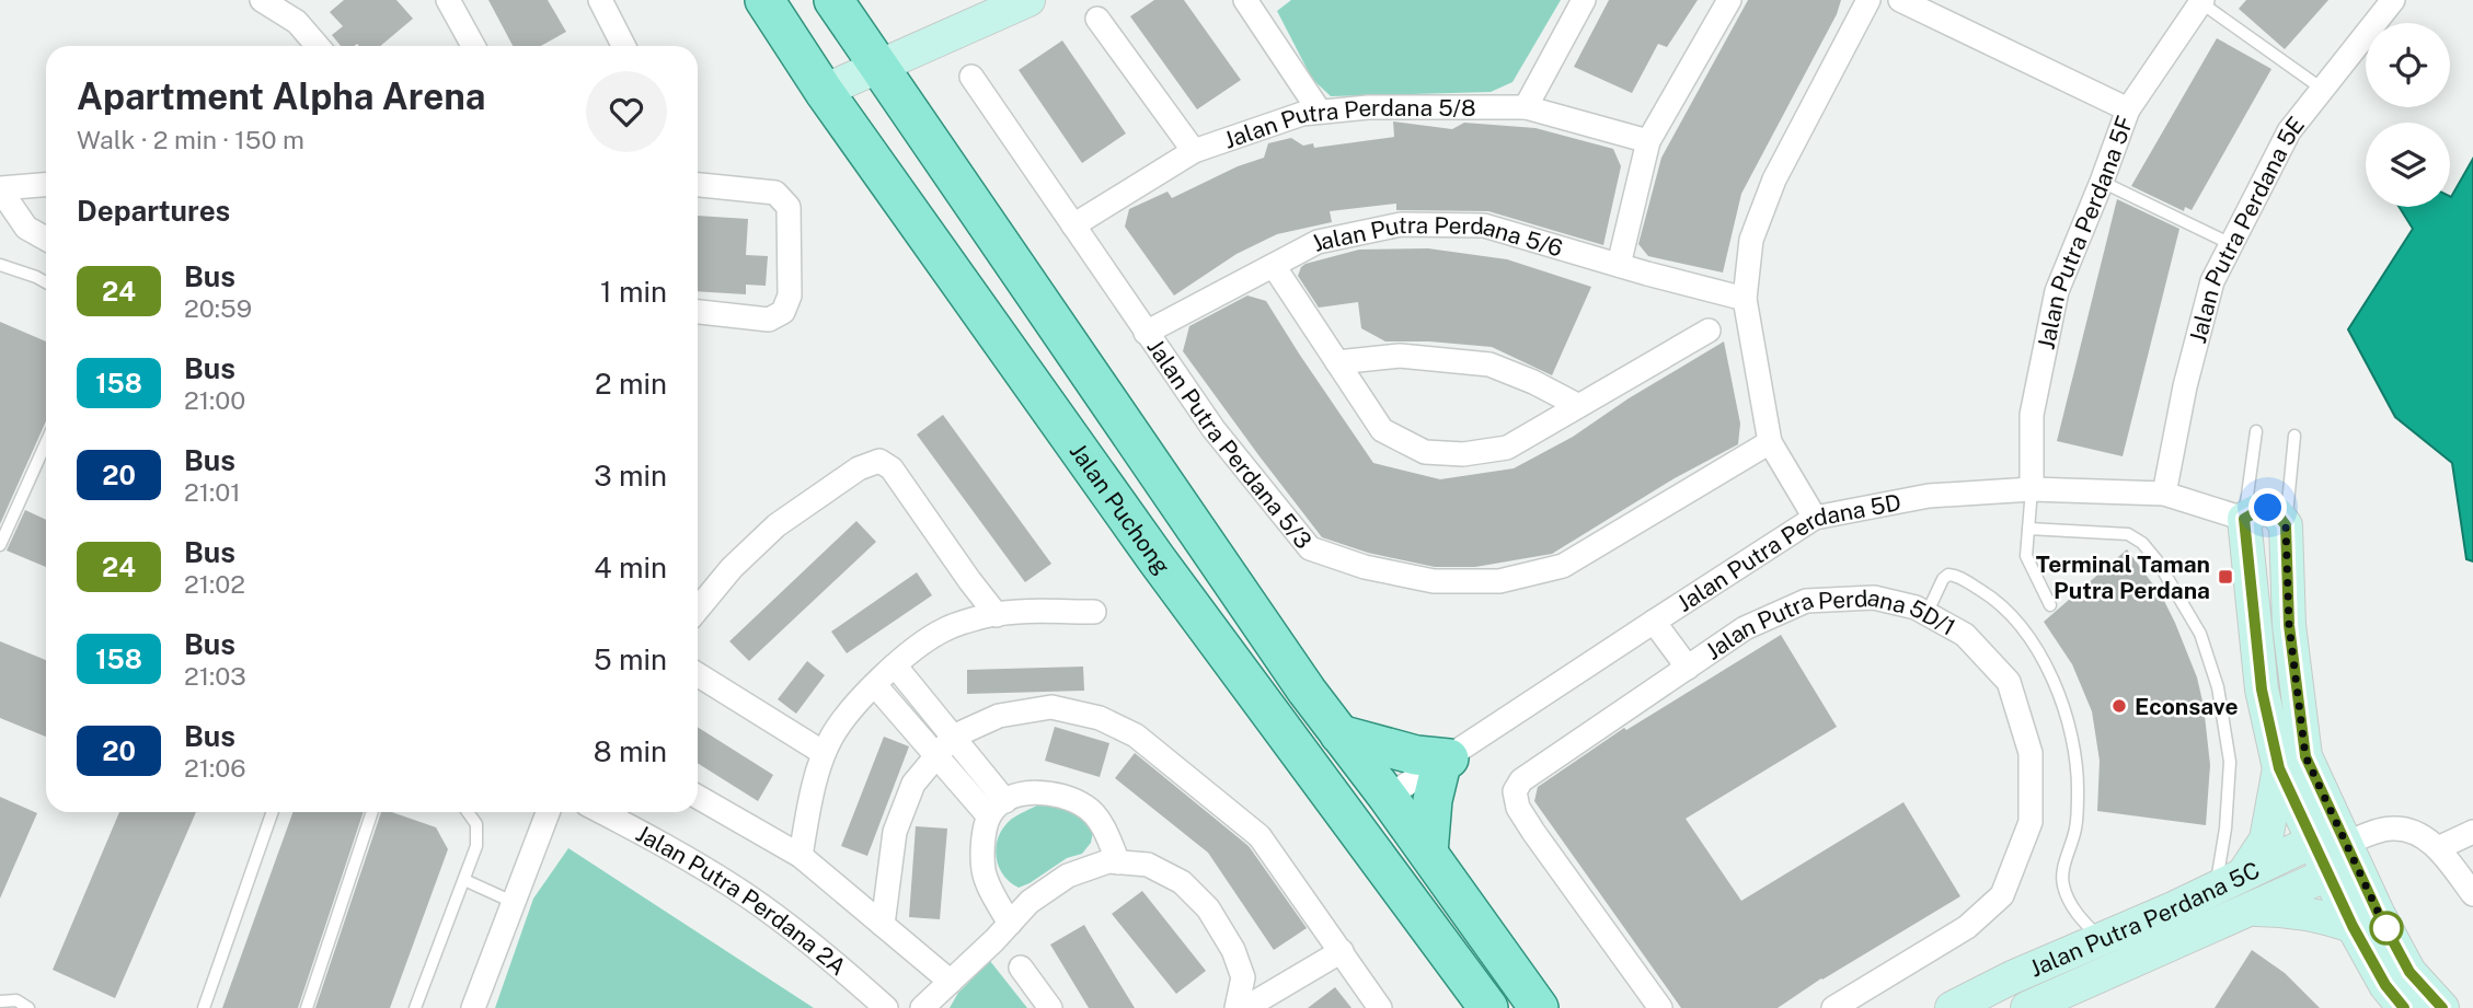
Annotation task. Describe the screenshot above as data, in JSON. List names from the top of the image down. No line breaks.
{"streets":{"main road":["Jalan Puchong"],"street":["Jalan Putra Perdana 5/8","Jalan Putra Perdana 5E","Jalan Putra Perdana 5F","Jalan Putra Perdana 5/6","Jalan Putra Perdana 5/3","Jalan Putra Perdana 5D","Jalan Putra Perdana 5D/1","Jalan Putra Perdana 2A","Jalan Putra Perdana 5C"]},"crossings":[["Jalan Putra Perdana 5/8","Jalan Putra Perdana 5/3"],["Jalan Putra Perdana 5E","Jalan Putra Perdana 5D"],["Jalan Putra Perdana 5F","Jalan Putra Perdana 5D"],["Jalan Putra Perdana 5/6","Jalan Putra Perdana 5/3"]],"places":{"transit":["Terminal Taman Putra Perdana"],"other":["Econsave"]},"lines":["bus line 24"],"page":{"heading":[["Apartment Alpha Arena","Walk · 2 min · 150 m"],"Departures"],"list":[{"mark":"24","name":"Bus","note":"20:59","value":"1 min"},{"mark":"158","name":"Bus","note":"21:00","value":"2 min"},{"mark":"20","name":"Bus","note":"21:01","value":"3 min"},{"mark":"24","name":"Bus","note":"21:02","value":"4 min"},{"mark":"158","name":"Bus","note":"21:03","value":"5 min"},{"mark":"20","name":"Bus","note":"21:06","value":"8 min"}]}}
